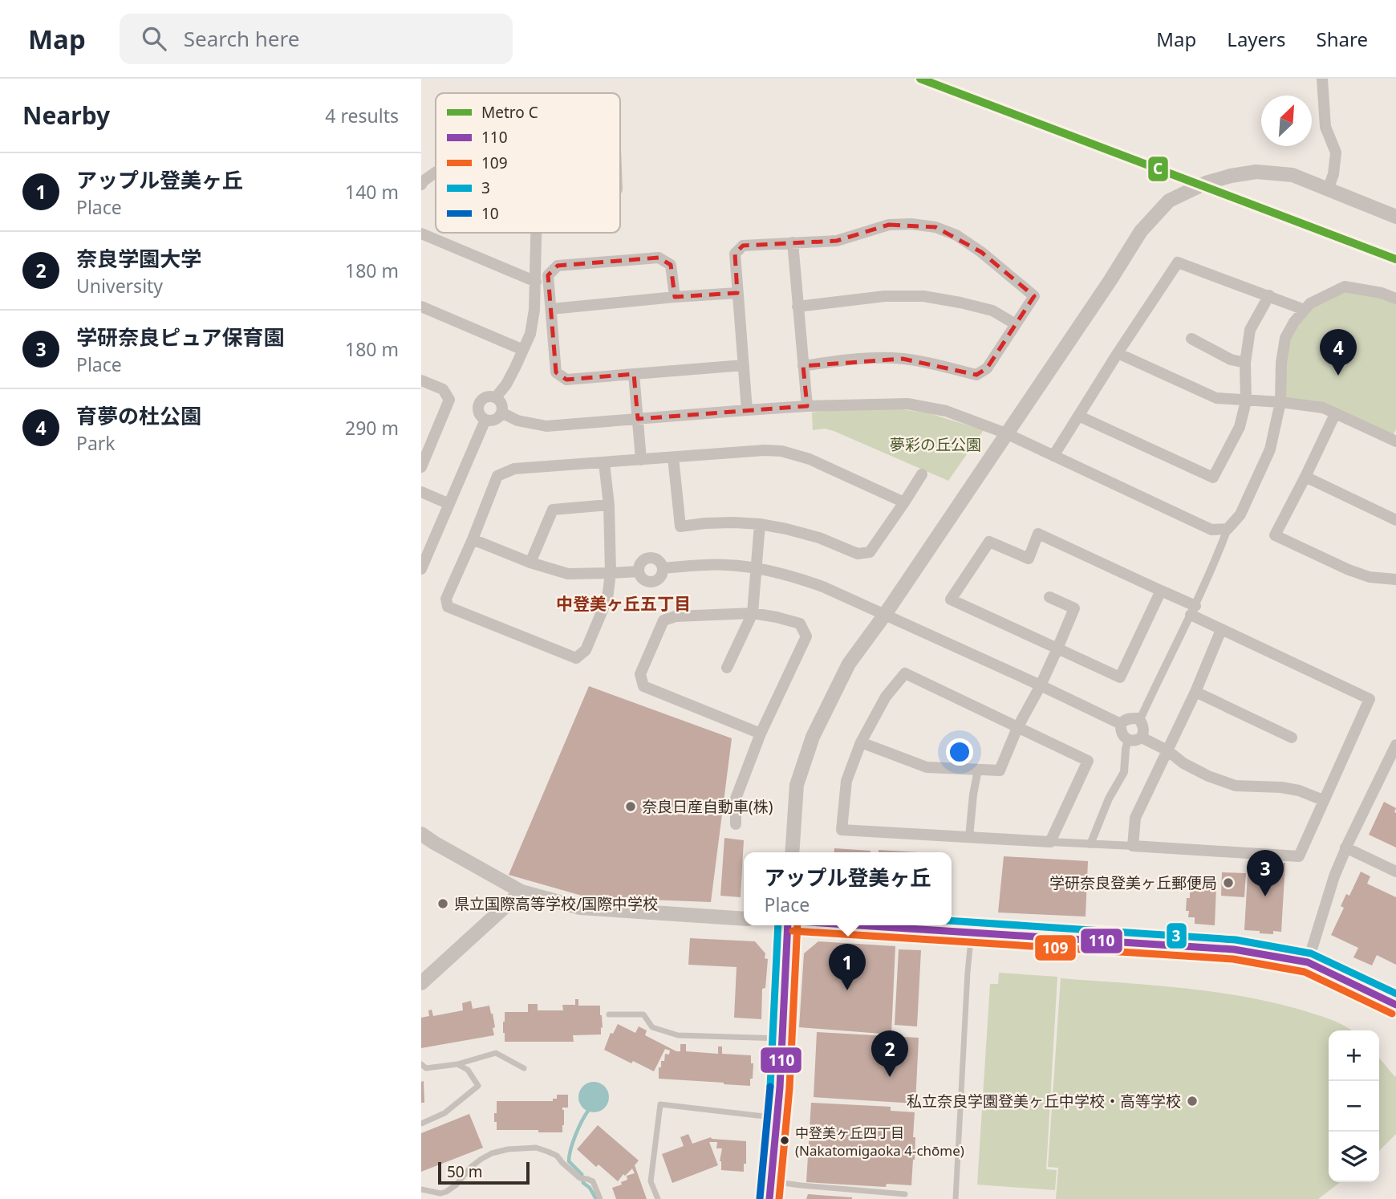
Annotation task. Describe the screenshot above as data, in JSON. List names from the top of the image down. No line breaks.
{"districts":["中登美ヶ丘五丁目"],"parks":["夢彩の丘公園"],"places":["奈良日産自動車(株)","学研奈良登美ヶ丘郵便局","県立国際高等学校/国際中学校","私立奈良学園登美ヶ丘中学校・高等学校","中登美ヶ丘四丁目 (Nakatomigaoka 4-chōme)"],"lines":["metro line C","transit line 3","transit line 110","transit line 109","transit line 10"],"legend":["Metro C","110","109","3","10"],"scale_bar":"50 m","north":"top right","page":{"header":"Map","search":"Search here","nav":["Map","Layers","Share"],"heading":["Nearby","4 results"],"list":[{"mark":"1","name":"アップル登美ヶ丘","note":"Place","value":"140 m"},{"mark":"2","name":"奈良学園大学","note":"University","value":"180 m"},{"mark":"3","name":"学研奈良ピュア保育園","note":"Place","value":"180 m"},{"mark":"4","name":"育夢の杜公園","note":"Park","value":"290 m"}],"pins":["4","3","1","2"],"popup":["アップル登美ヶ丘","Place"],"map_buttons":["+","−"],"scale":"50 m"}}
